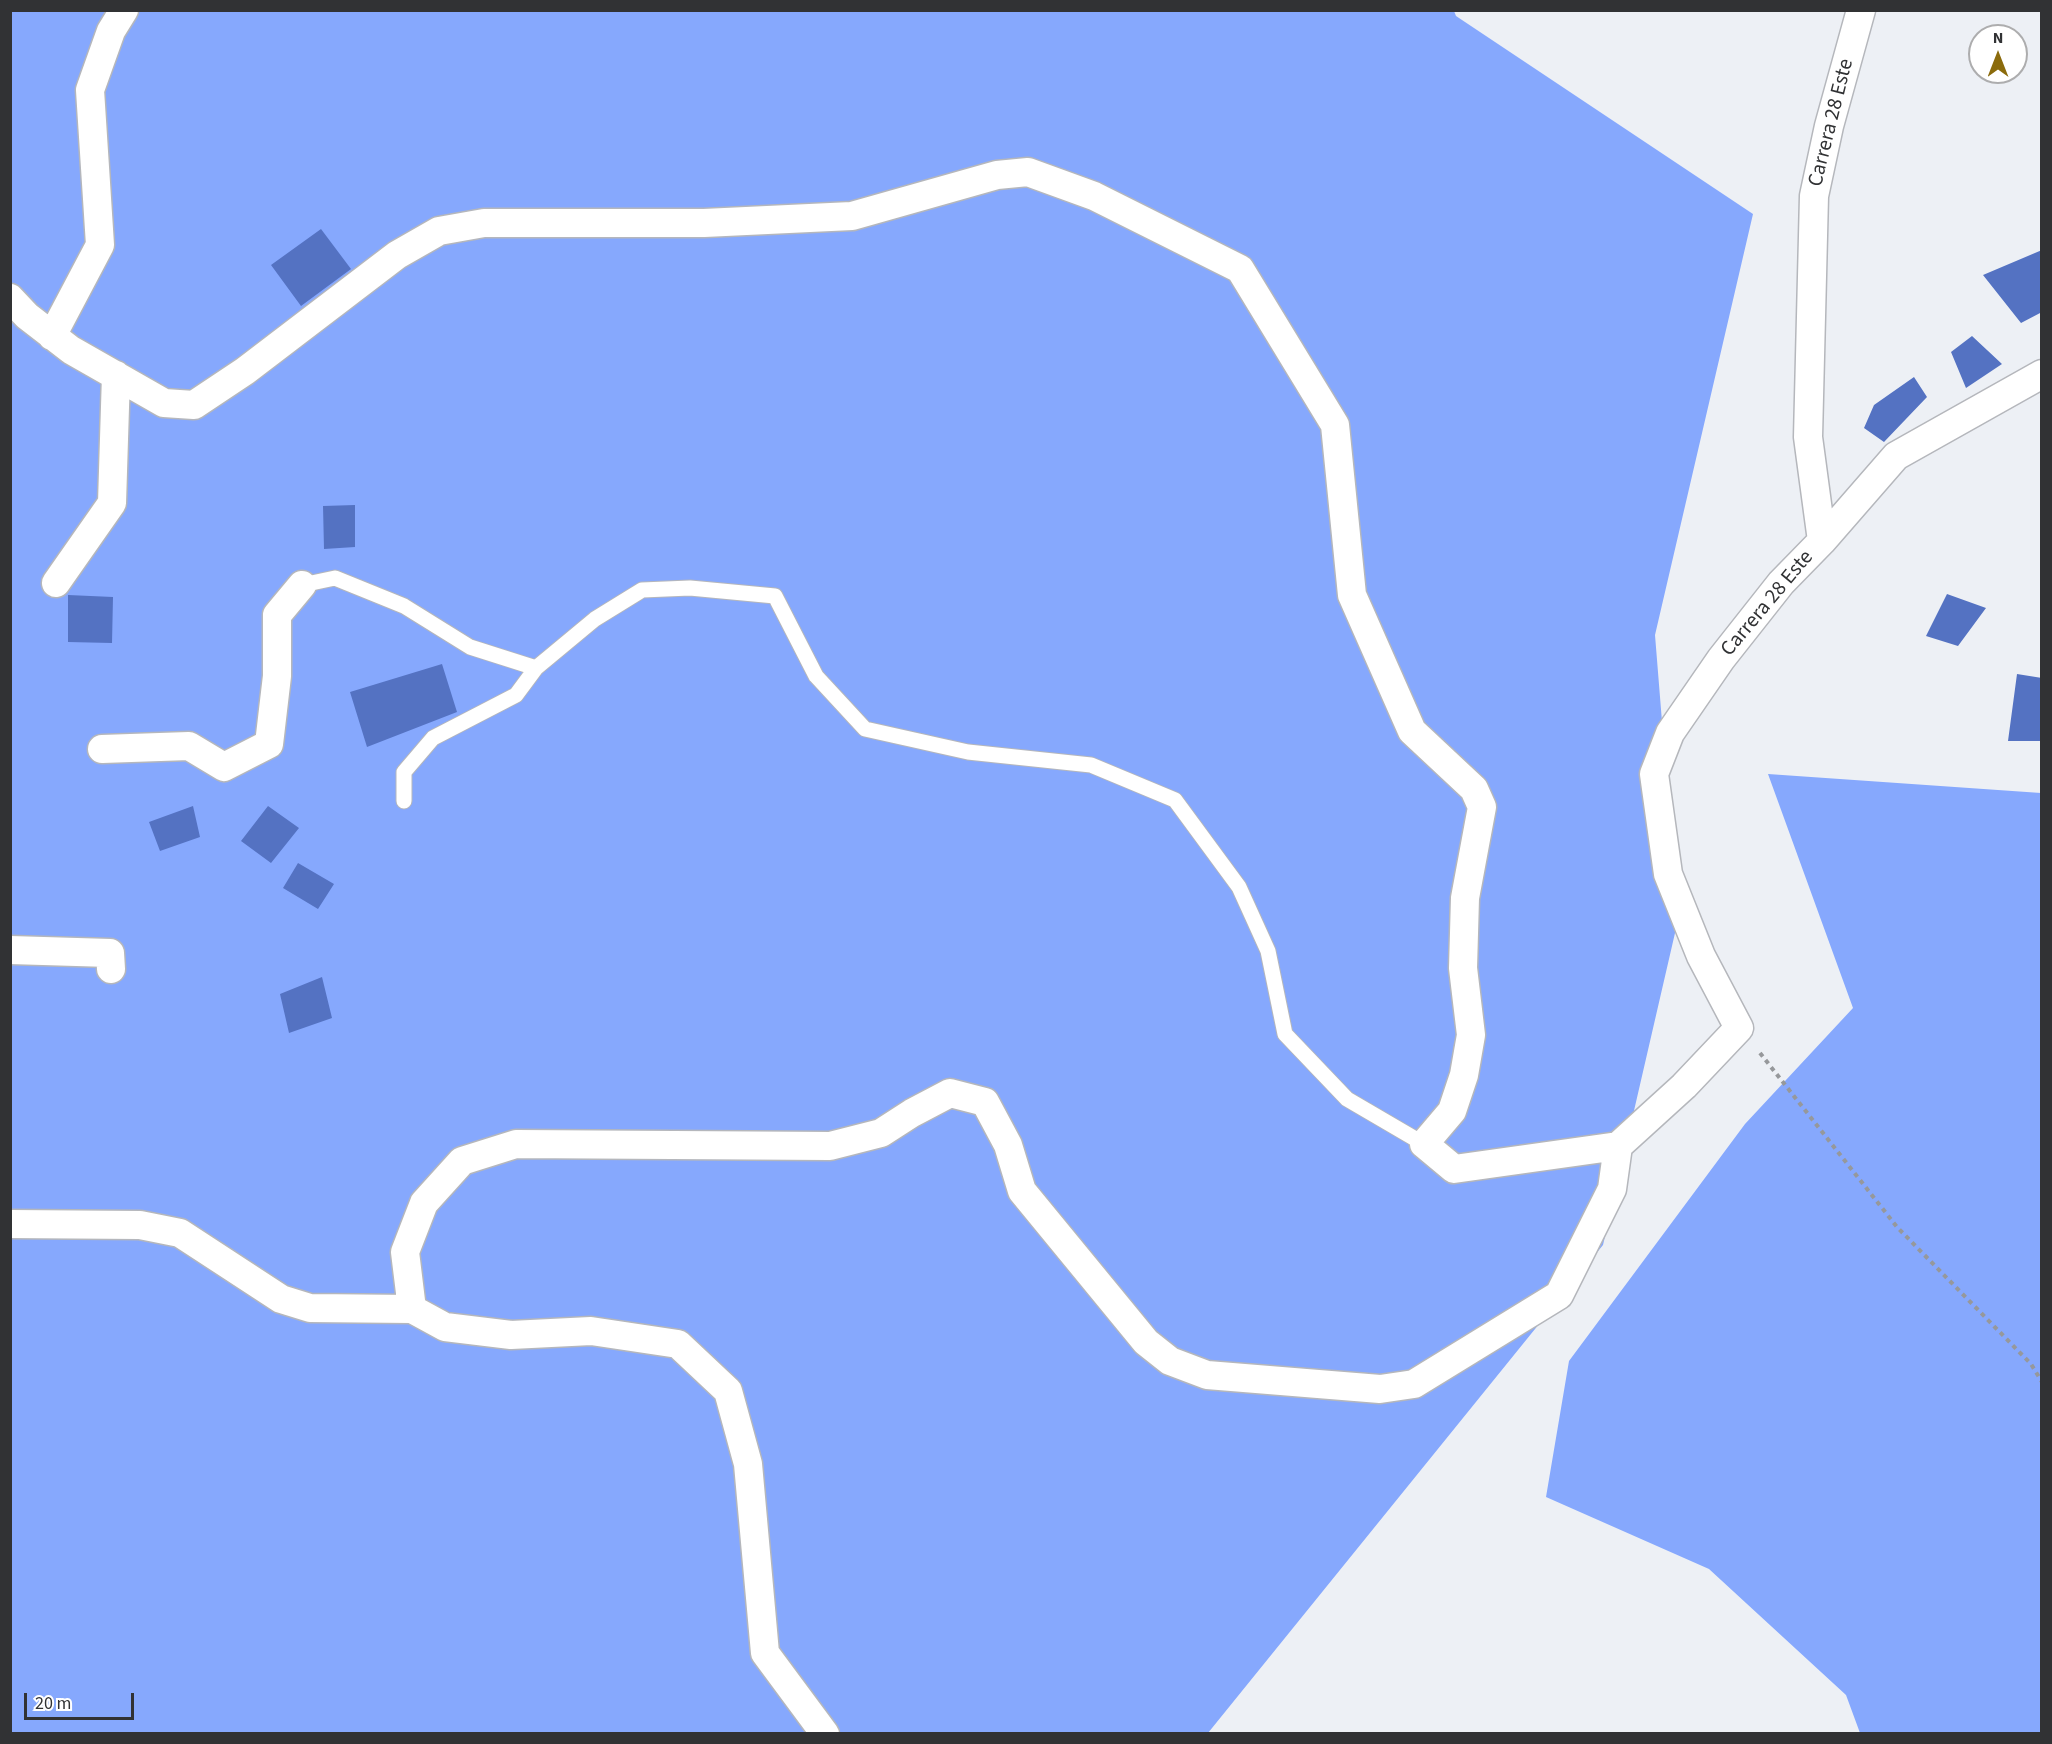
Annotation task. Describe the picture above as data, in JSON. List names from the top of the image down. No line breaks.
{"streets":{"street":["Carrera 28 Este"]},"scale_bar":"20 m","north":"top"}
